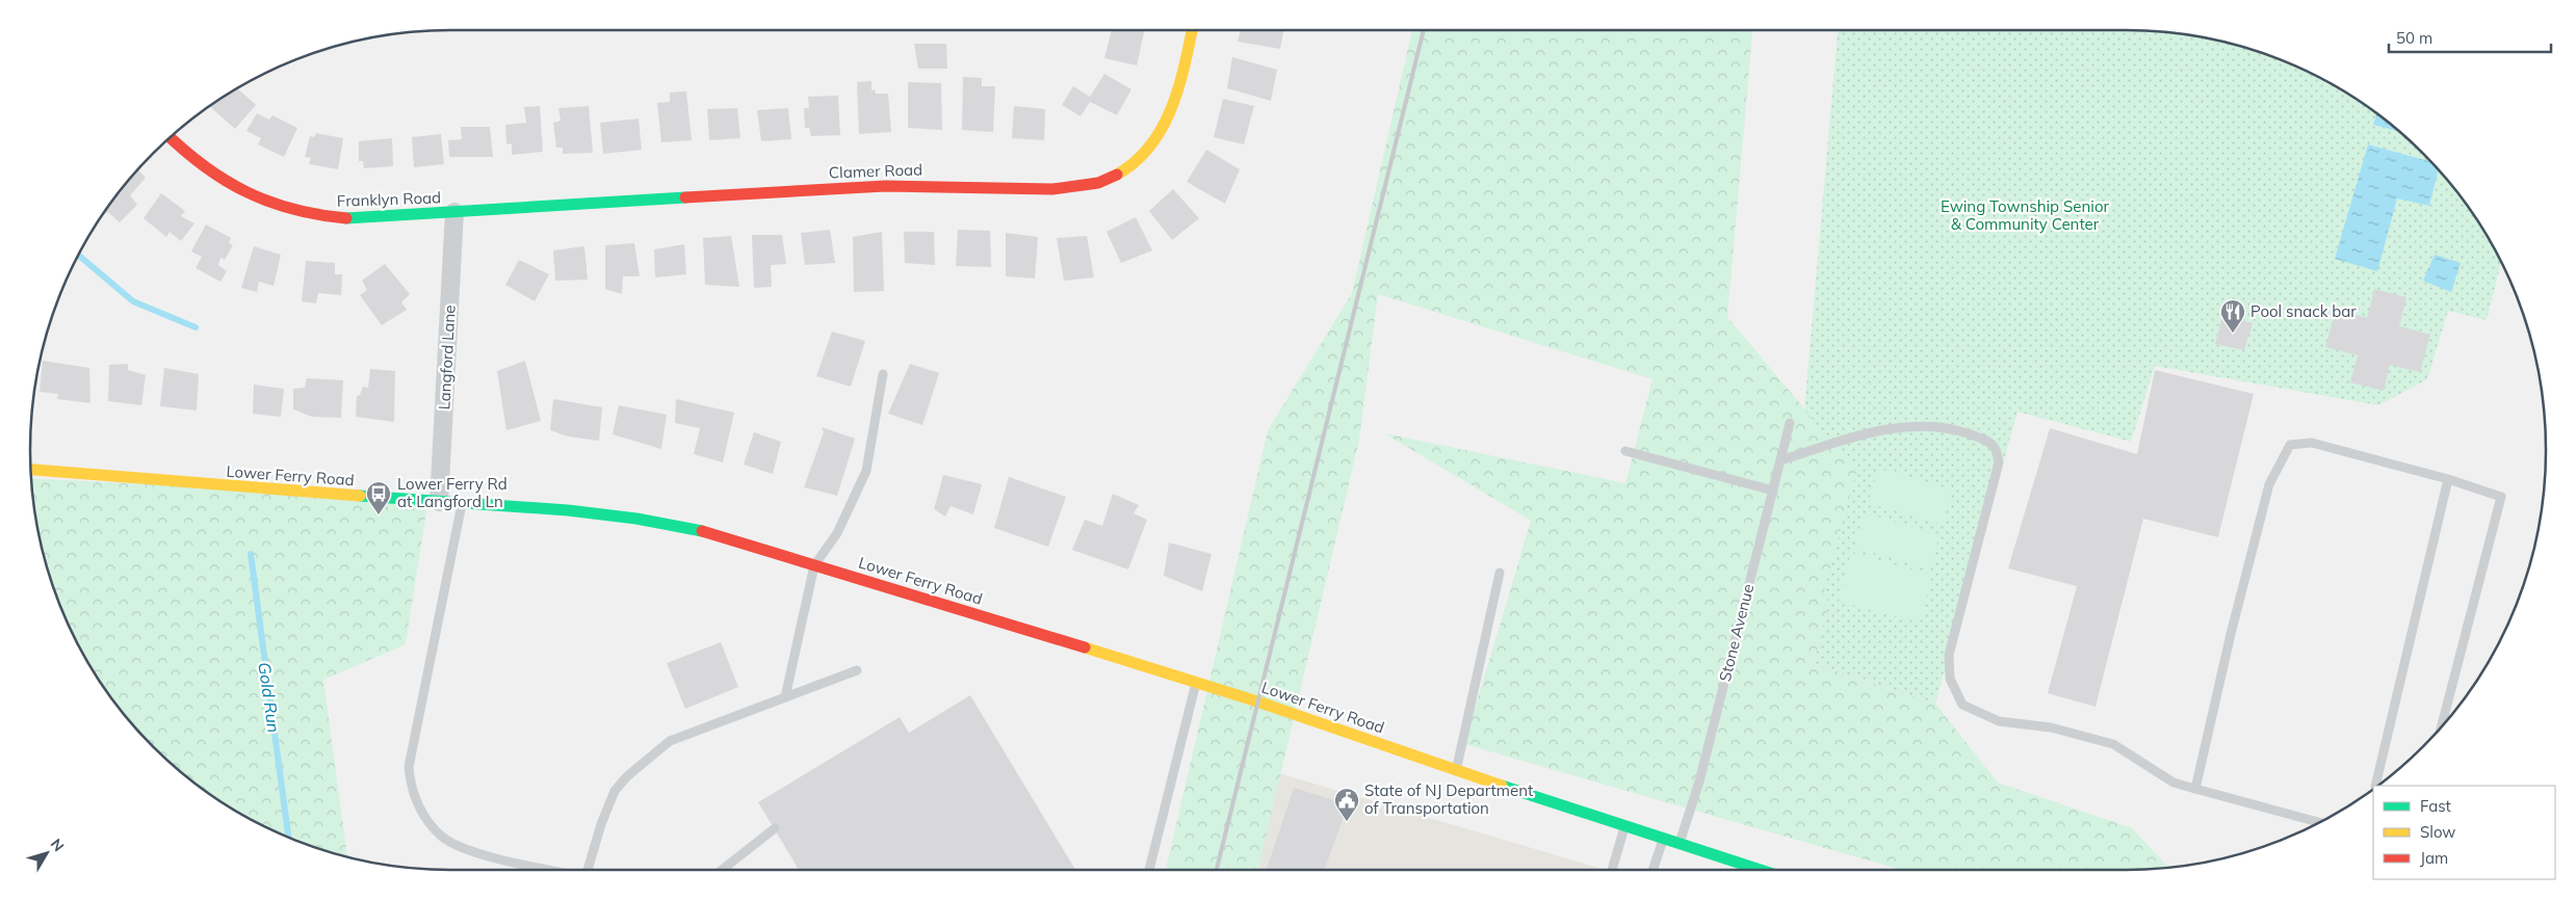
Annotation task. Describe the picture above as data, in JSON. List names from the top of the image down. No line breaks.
{"streets":{"street":["Clamer Road","Franklyn Road","Langford Lane","Lower Ferry Road"],"lane":["Stone Avenue"]},"crossings":[["Clamer Road","Franklyn Road"],["Clamer Road","Langford Lane"],["Franklyn Road","Langford Lane"],["Langford Lane","Lower Ferry Road"],["Lower Ferry Road","Stone Avenue"]],"water":["Gold Run"],"parks":["Ewing Township Senior & Community Center"],"places":{"restaurant":["Pool snack bar"],"bus stop":["Lower Ferry Rd at Langford Ln"],"public building":["State of NJ Department of Transportation"]},"legend":["Fast","Slow","Jam"],"scale_bar":"50 m","north":"top right"}
